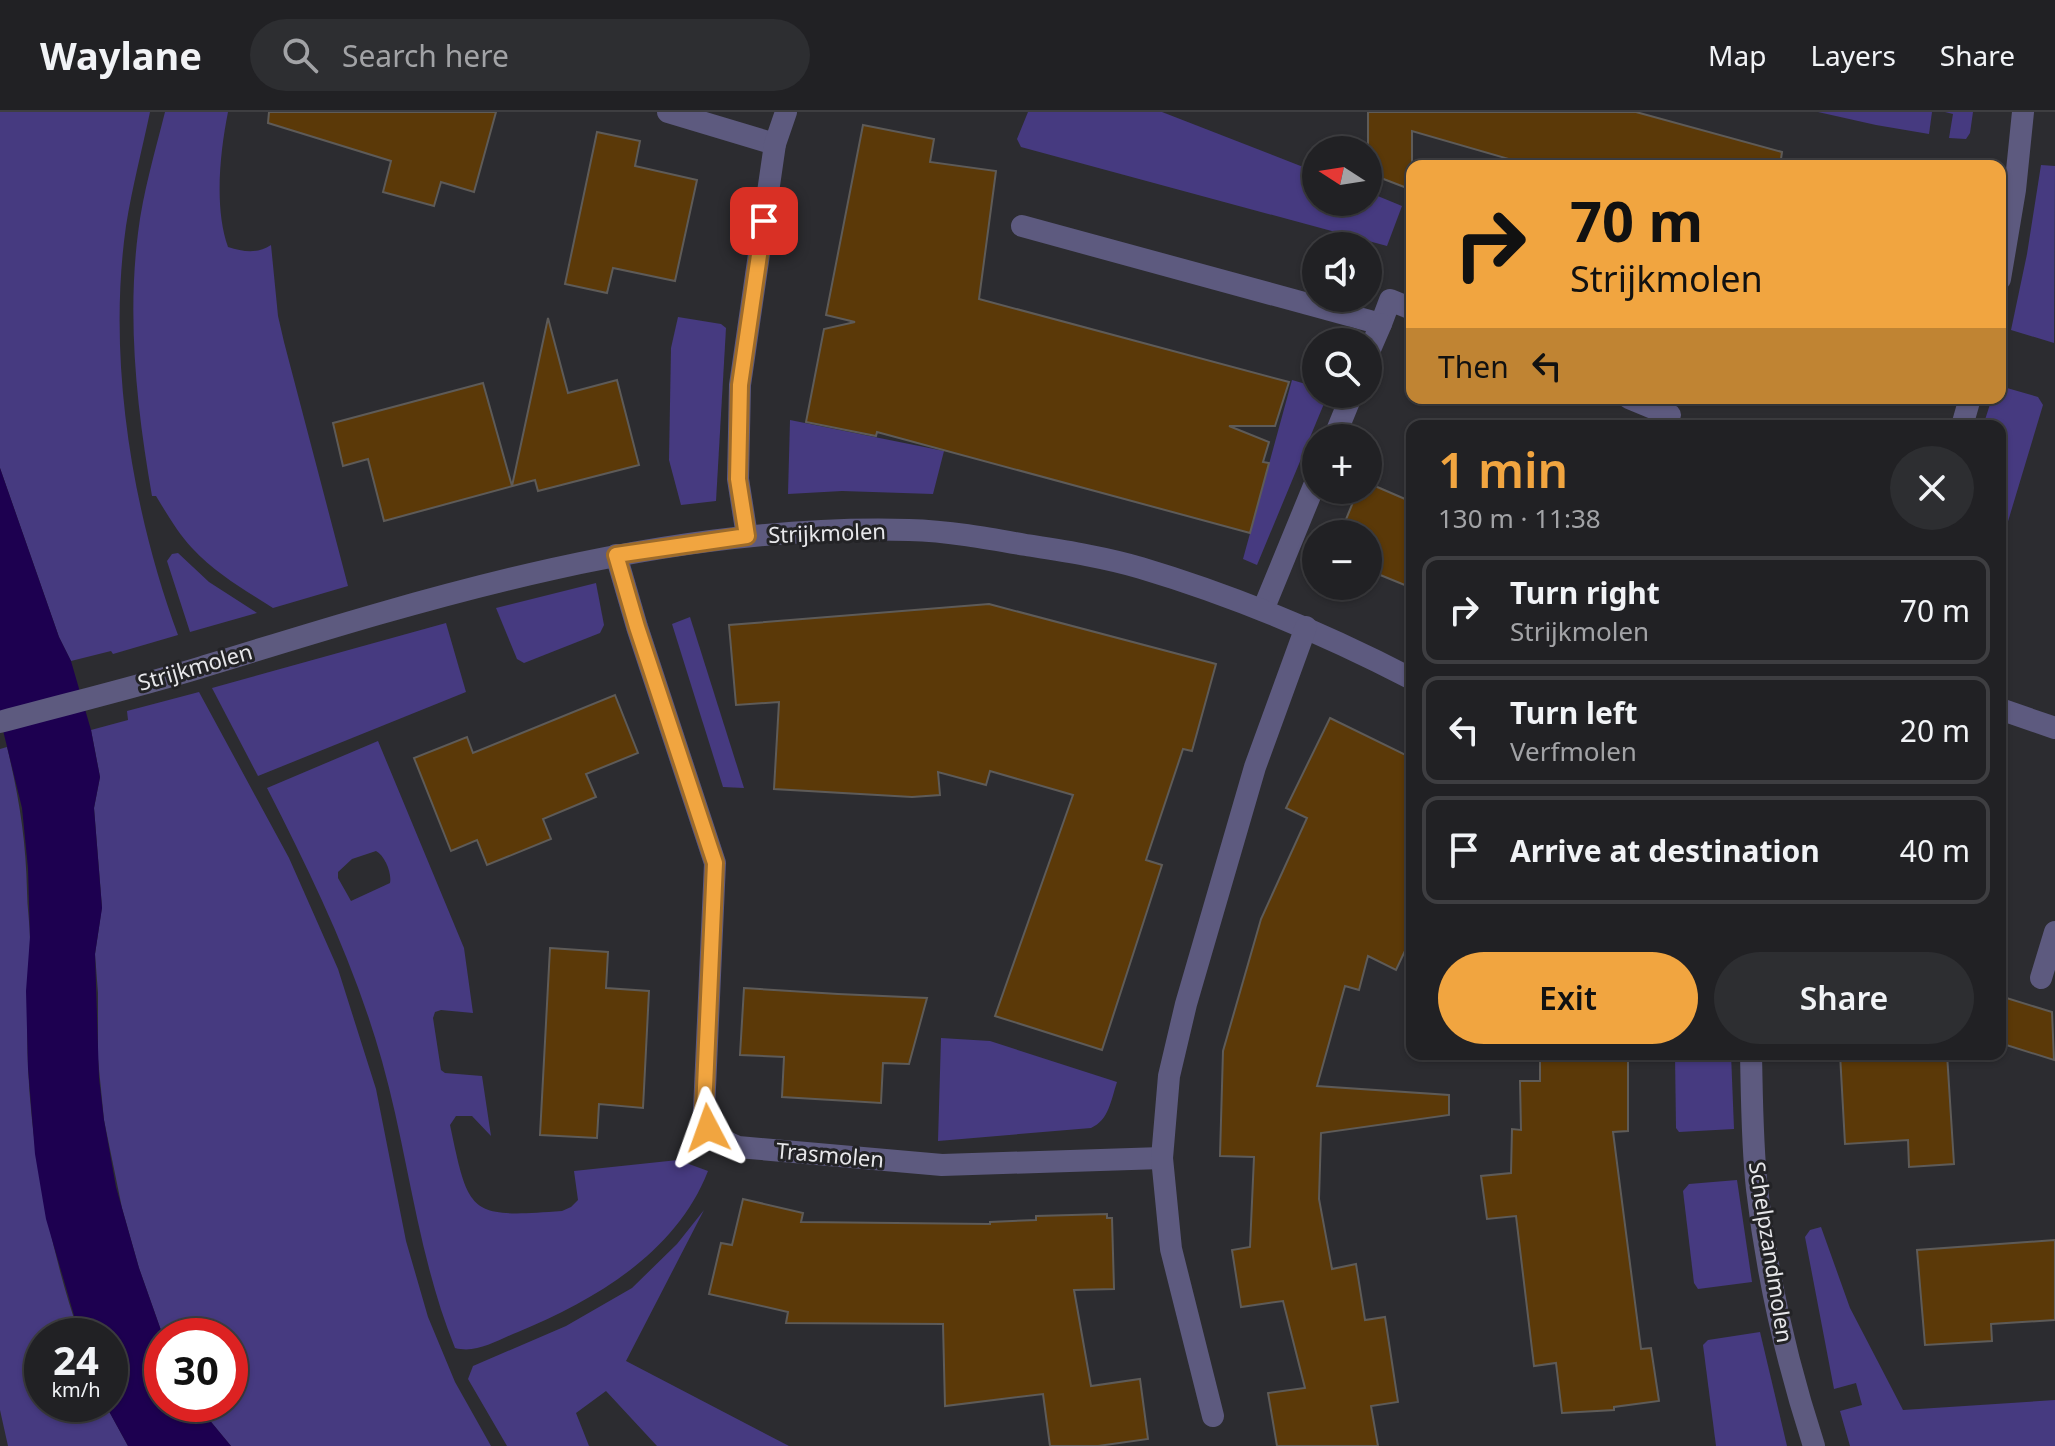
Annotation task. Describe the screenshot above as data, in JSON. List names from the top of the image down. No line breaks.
{"streets":{"street":["Strijkmolen","Trasmolen","Schelpzandmolen"]},"crossings":[["Strijkmolen","Trasmolen"]],"north":"left","page":{"header":"Waylane","search":"Search here","nav":["Map","Layers","Share"],"map_buttons":["+","−"],"turn":["70 m","Strijkmolen"],"then":"Then","heading":["1 min","130 m · 11:38"],"list":[{"name":"Turn right","note":"Strijkmolen","value":"70 m"},{"name":"Turn left","note":"Verfmolen","value":"20 m"},{"name":"Arrive at destination","value":"40 m"}],"buttons":["Exit","Share"],"speed":"24 km/h","limit":"30"}}
